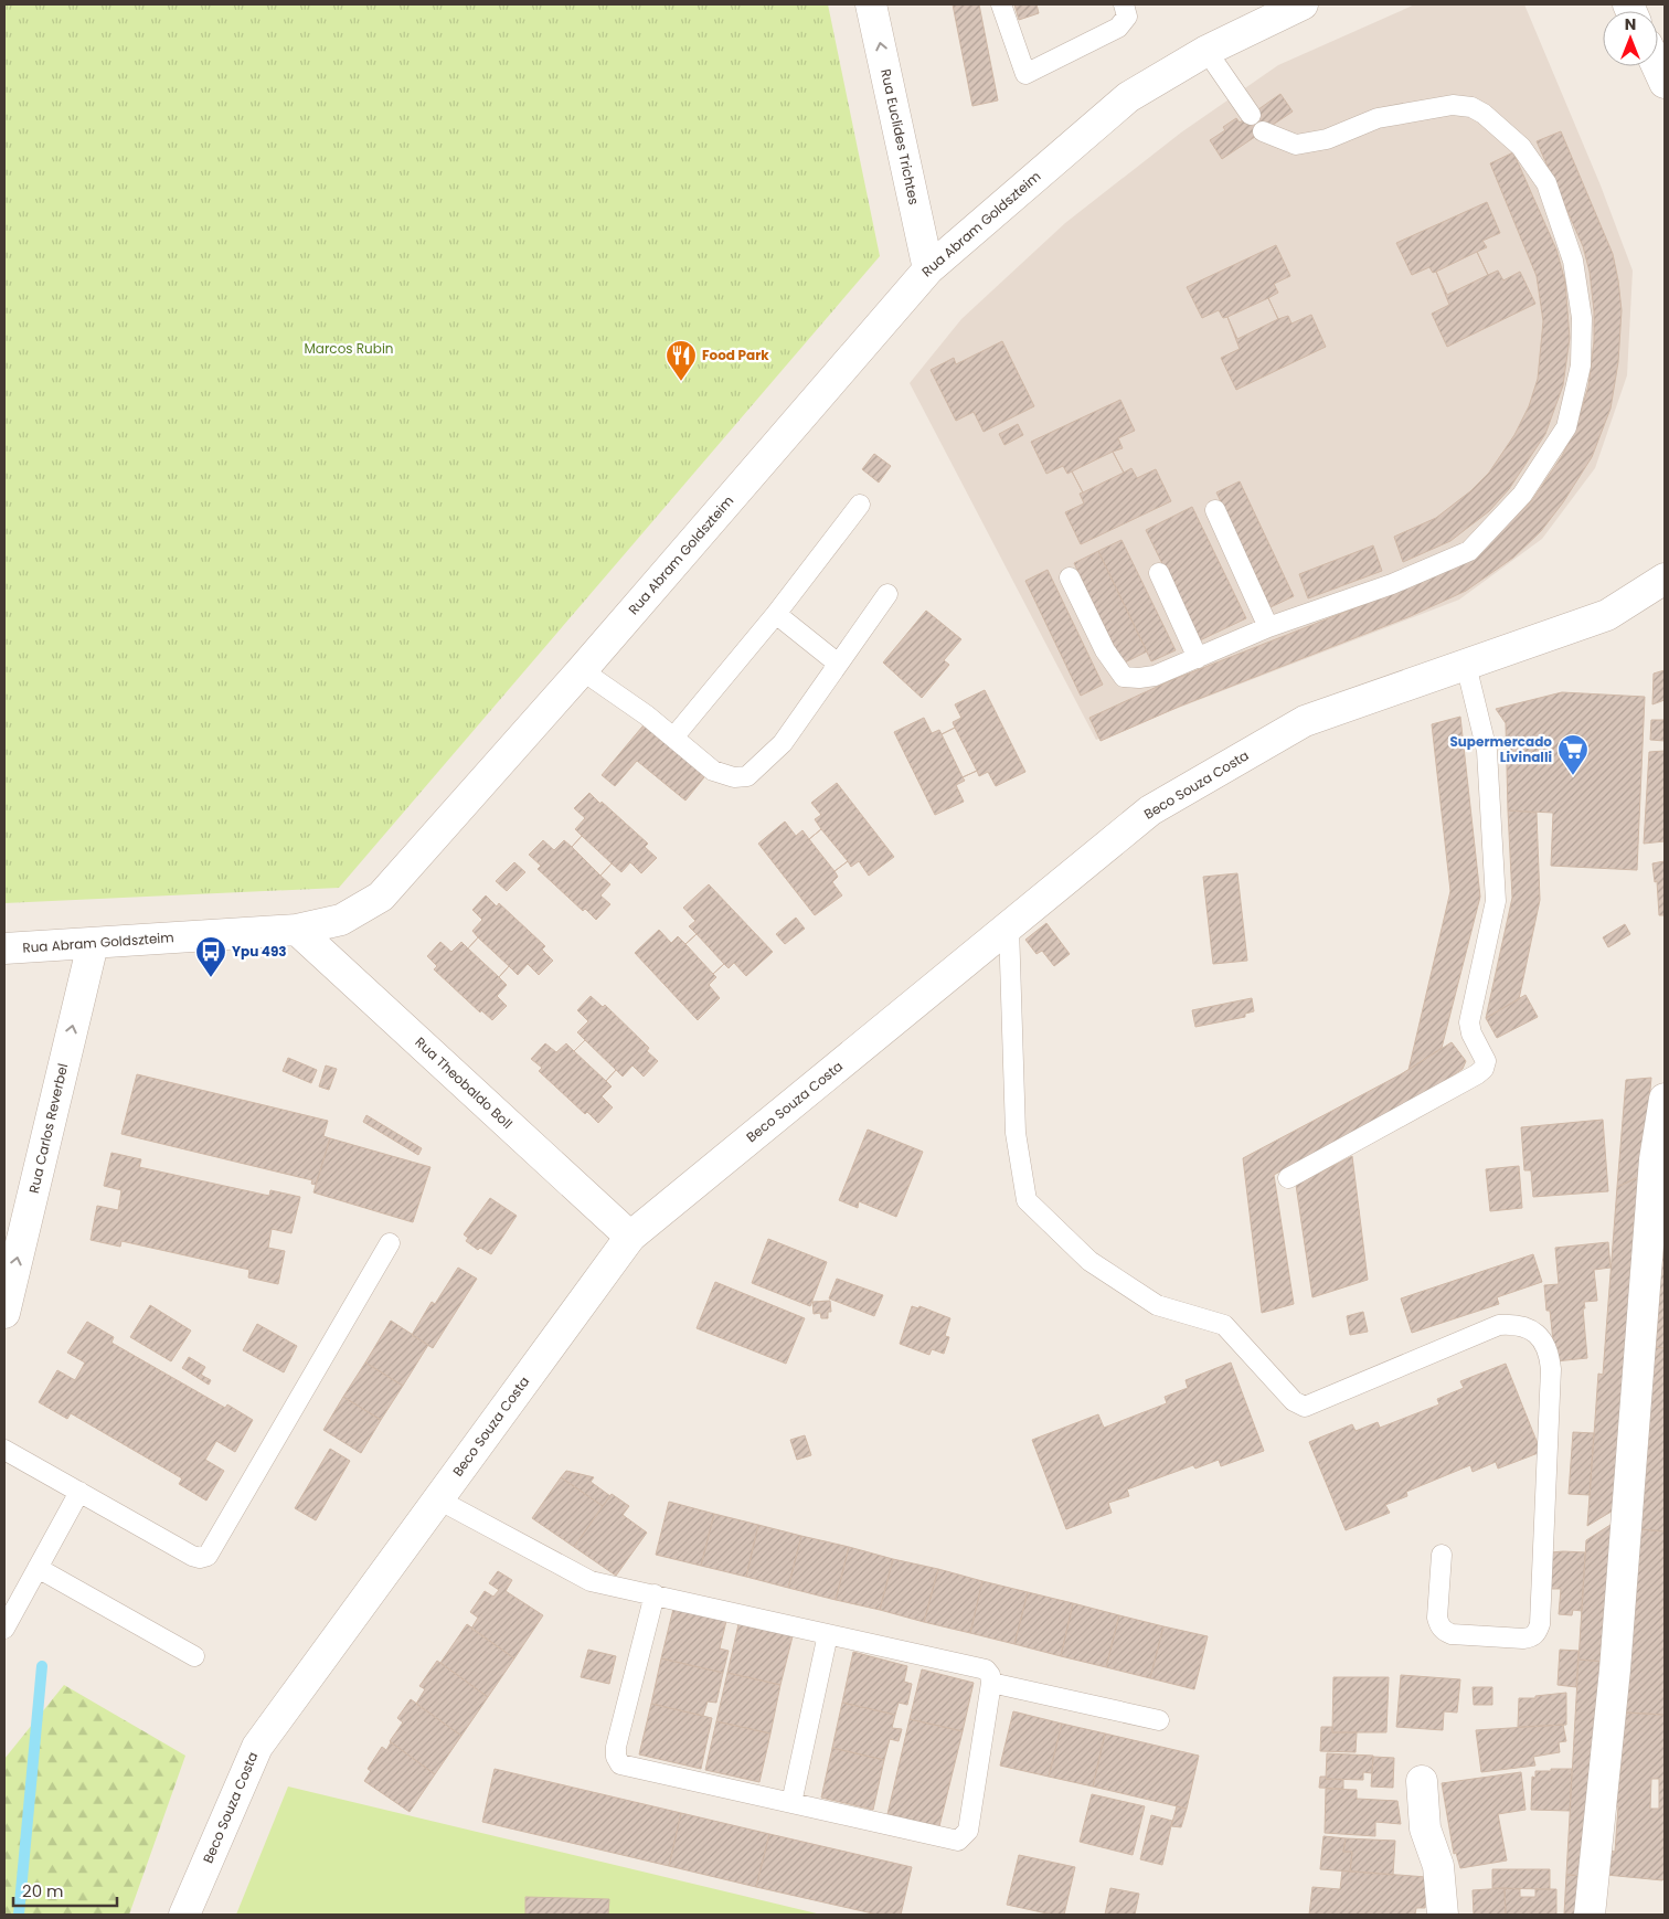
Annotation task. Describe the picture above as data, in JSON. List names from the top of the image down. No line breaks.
{"streets":{"street":["Rua Euclides Trichtes","Rua Abram Goldszteim","Beco Souza Costa","Rua Theobaldo Boll","Rua Carlos Reverbel"]},"crossings":[["Rua Euclides Trichtes","Rua Abram Goldszteim"],["Rua Abram Goldszteim","Rua Theobaldo Boll"],["Rua Abram Goldszteim","Rua Carlos Reverbel"],["Beco Souza Costa","Rua Theobaldo Boll"]],"one_way":["Rua Euclides Trichtes","Rua Carlos Reverbel"],"parks":["Marcos Rubin"],"places":{"restaurant":["Food Park"],"supermarket":["Supermercado Livinalli"],"bus stop":["Ypu 493"]},"scale_bar":"20 m","north":"top"}
